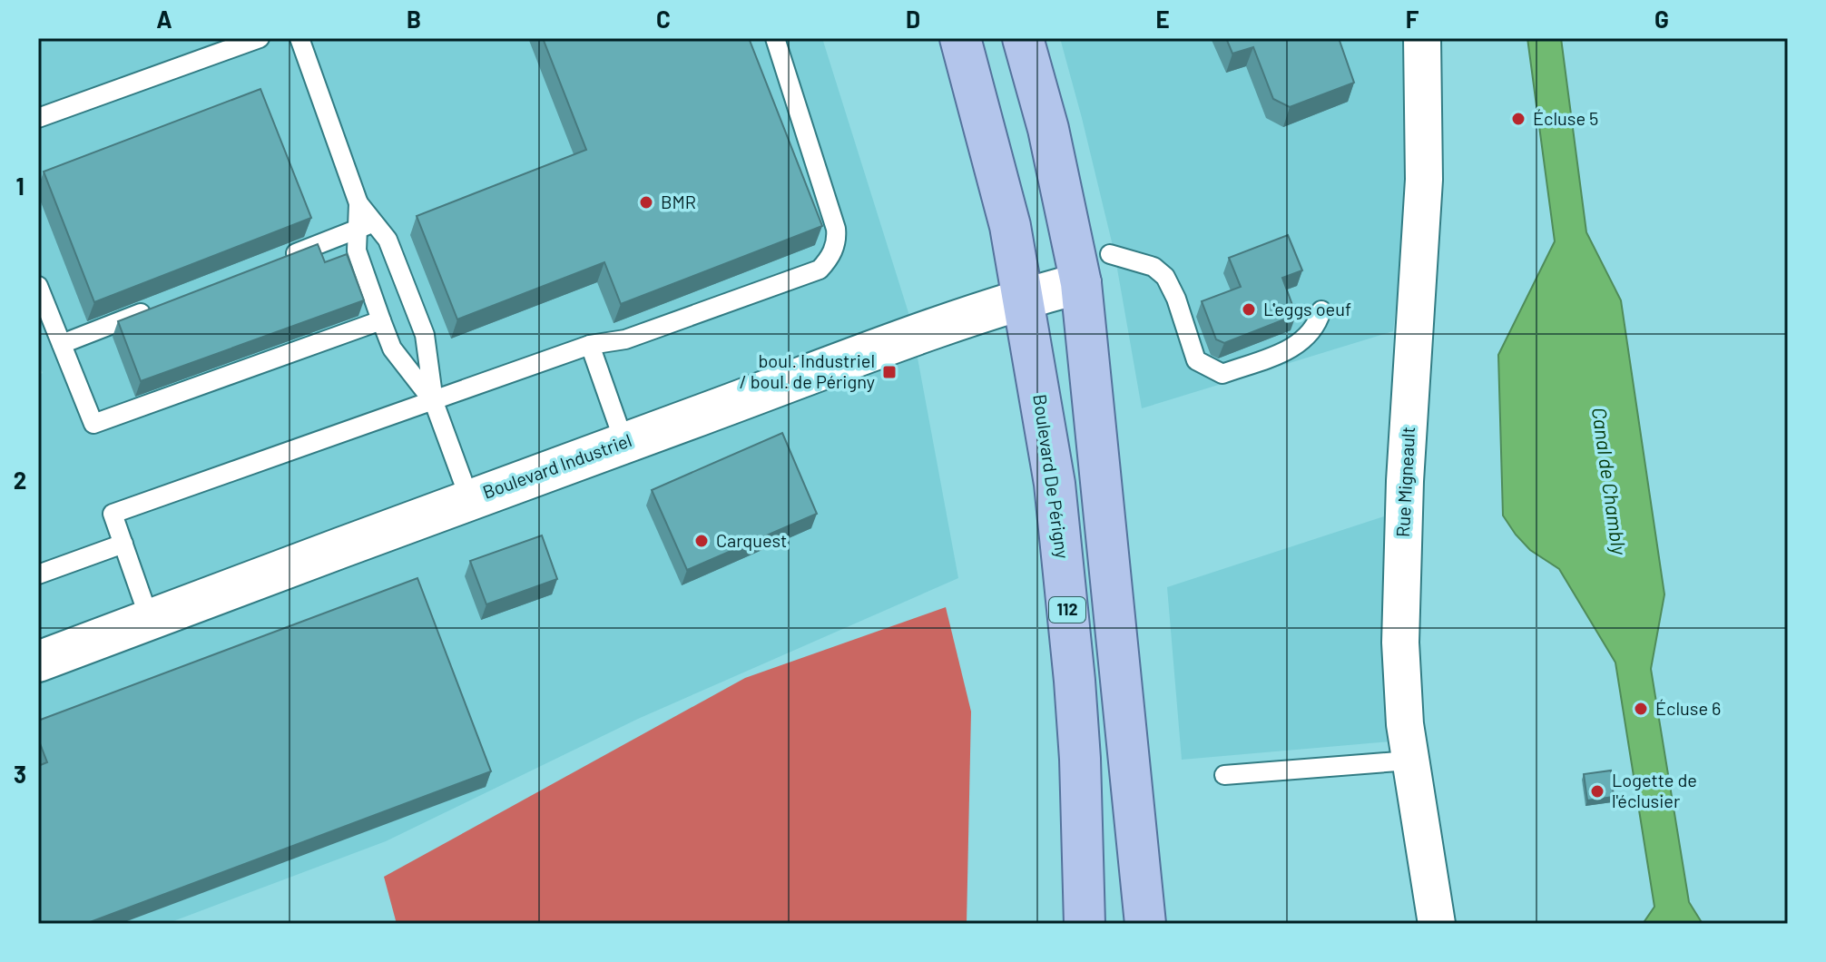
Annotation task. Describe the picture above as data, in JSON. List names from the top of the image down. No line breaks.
{"streets":{"main road":["Boulevard De Périgny","112"],"street":["Boulevard Industriel","Rue Migneault"]},"crossings":[["Boulevard Industriel","Boulevard De Périgny"],["Boulevard Industriel","112"]],"water":["Canal de Chambly"],"places":{"other":["Écluse 5","BMR","L'eggs oeuf","Carquest","Écluse 6","Logette de l'éclusier"],"transit":["boul. Industriel / boul. de Périgny"]},"grid":{"columns":["A","B","C","D","E","F","G"],"rows":["1","2","3"]}}
